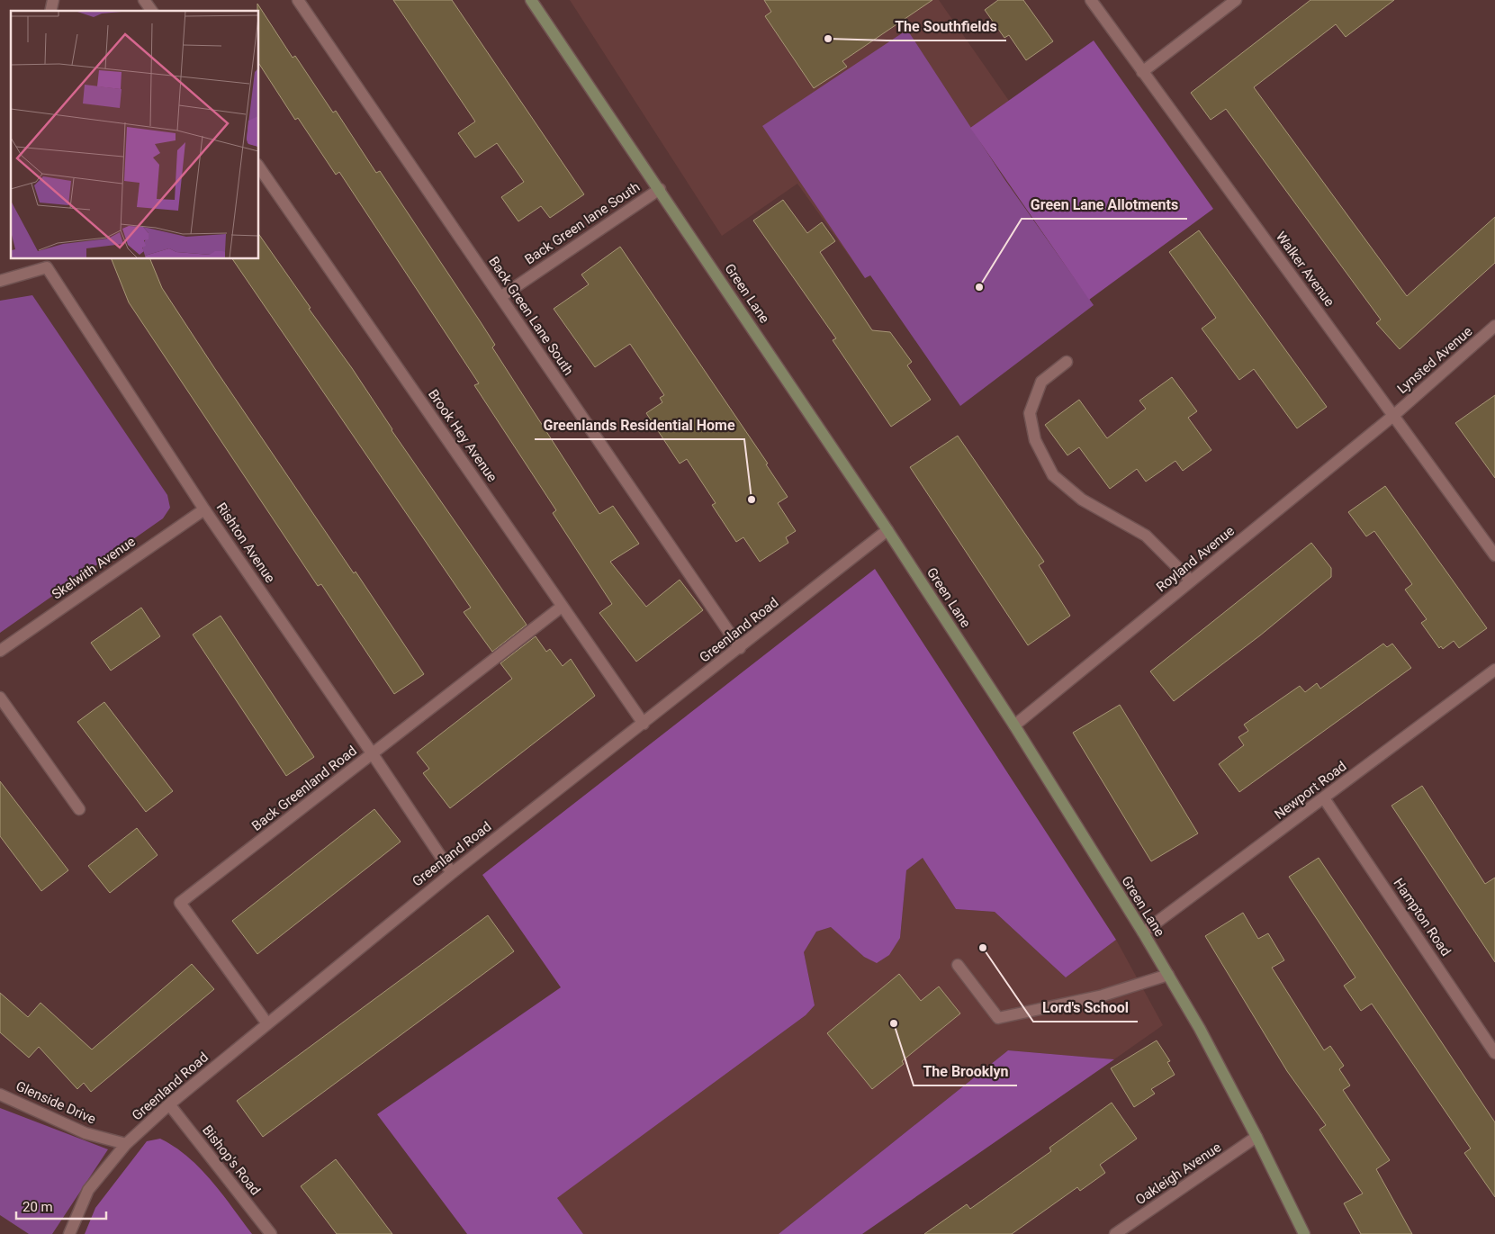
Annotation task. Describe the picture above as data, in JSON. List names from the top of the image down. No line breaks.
{"streets":{"street":["Back Green lane South","Walker Avenue","Green Lane","Back Green Lane South","Lynsted Avenue","Brook Hey Avenue","Rishton Avenue","Royland Avenue","Skelwith Avenue","Greenland Road","Back Greenland Road","Newport Road","Hampton Road","Glenside Drive","Bishop's Road","Oakleigh Avenue"]},"crossings":[["Back Green lane South","Green Lane"],["Back Green lane South","Back Green Lane South"],["Walker Avenue","Lynsted Avenue"],["Walker Avenue","Royland Avenue"],["Green Lane","Royland Avenue"],["Green Lane","Greenland Road"],["Green Lane","Newport Road"],["Green Lane","Oakleigh Avenue"],["Back Green Lane South","Greenland Road"],["Lynsted Avenue","Royland Avenue"],["Brook Hey Avenue","Greenland Road"],["Brook Hey Avenue","Back Greenland Road"],["Rishton Avenue","Skelwith Avenue"],["Rishton Avenue","Greenland Road"],["Rishton Avenue","Back Greenland Road"],["Greenland Road","Back Greenland Road"],["Greenland Road","Glenside Drive"],["Greenland Road","Bishop's Road"],["Newport Road","Hampton Road"]],"places":["The Southfields","Green Lane Allotments","Greenlands Residential Home","Lord's School","The Brooklyn"],"scale_bar":"20 m"}
